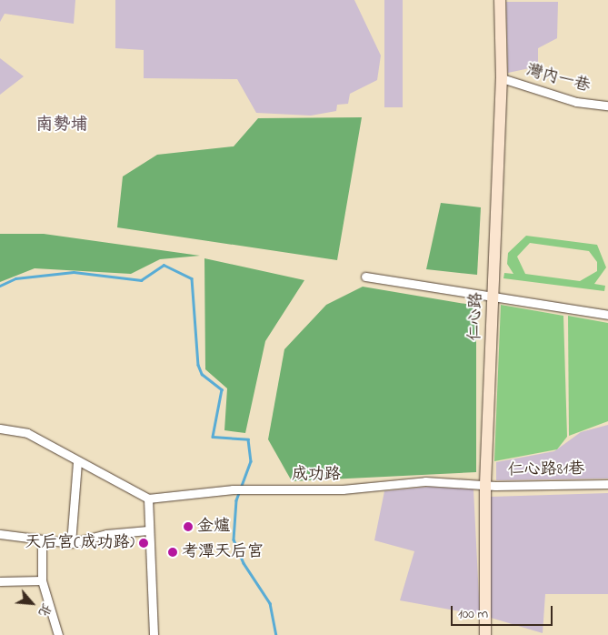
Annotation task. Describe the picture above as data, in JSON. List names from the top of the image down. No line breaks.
{"streets":{"street":["灣內一巷","仁心路","仁心路81巷","成功路"]},"crossings":[["灣內一巷","仁心路"],["仁心路","仁心路81巷"],["仁心路","成功路"],["仁心路81巷","成功路"]],"districts":["南勢埔"],"places":["金爐","天后宮(成功路)","考潭天后宮"],"scale_bar":"100 m","north":"bottom right"}
